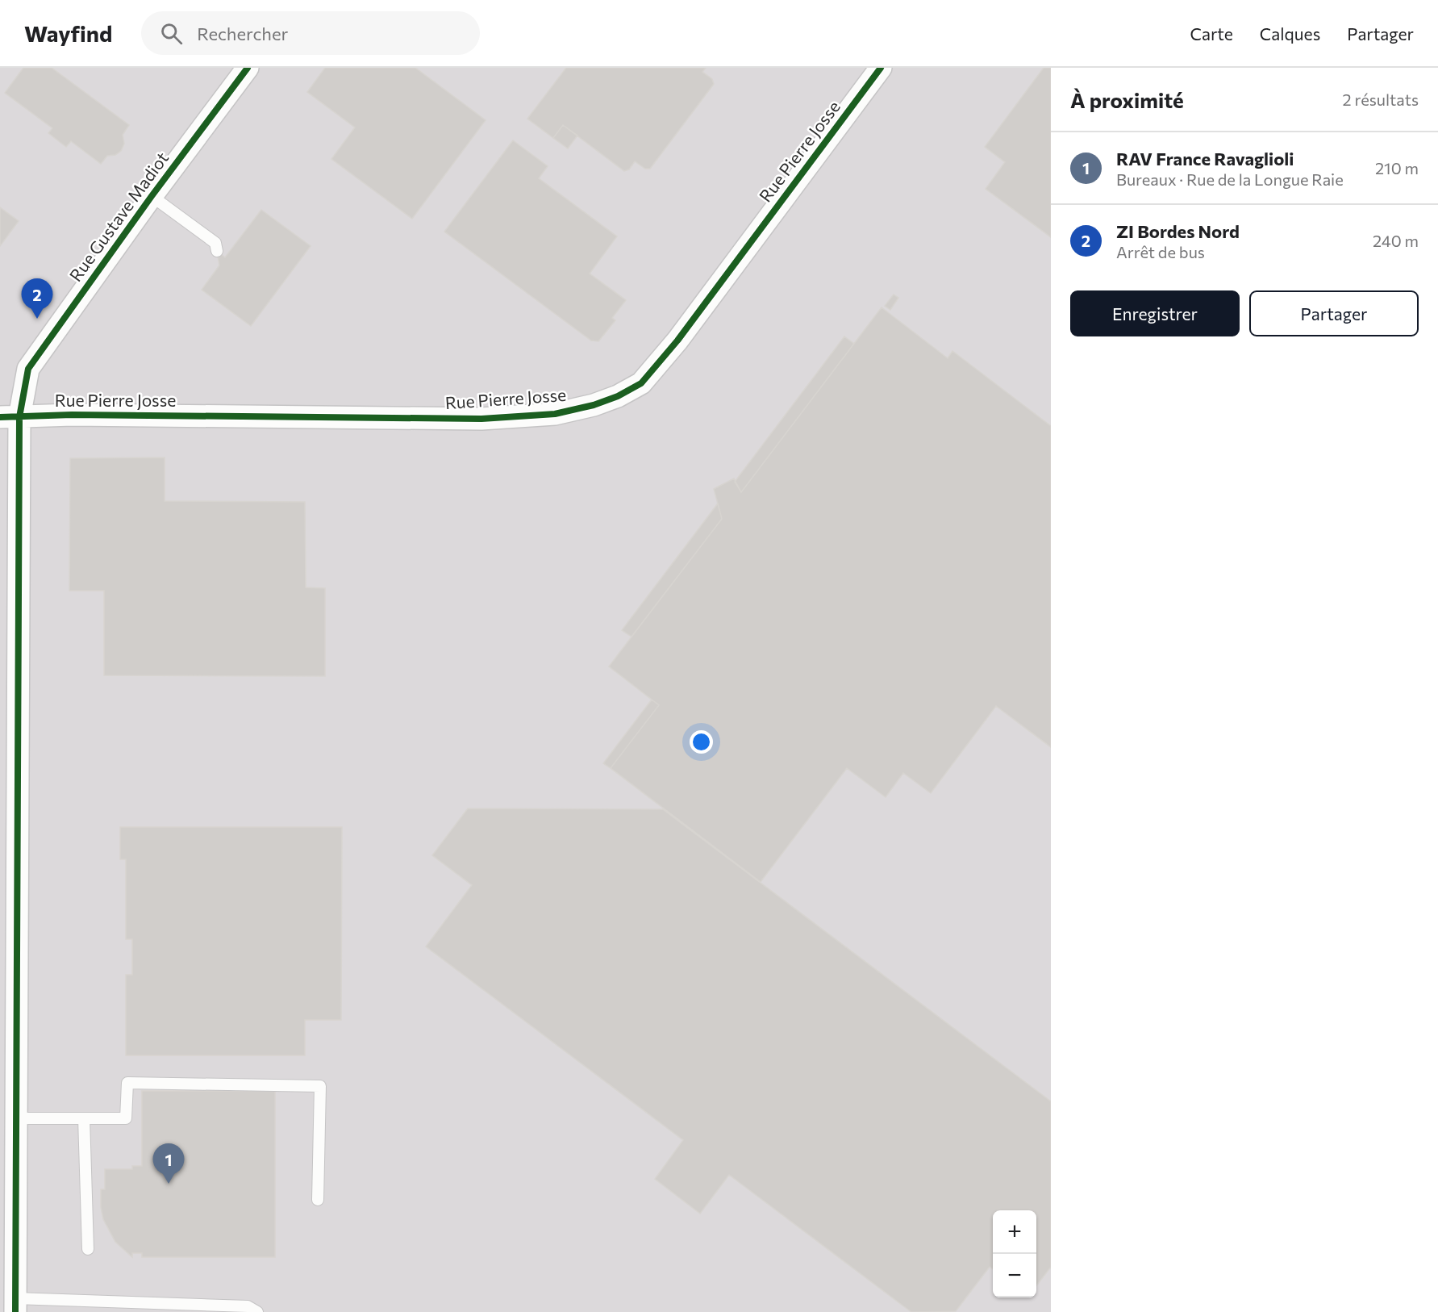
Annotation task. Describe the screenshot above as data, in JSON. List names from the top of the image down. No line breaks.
{"streets":{"street":["Rue Pierre Josse","Rue Gustave Madiot"]},"crossings":[["Rue Pierre Josse","Rue Gustave Madiot"]],"page":{"header":"Wayfind","search":"Rechercher","nav":["Carte","Calques","Partager"],"heading":["À proximité","2 résultats"],"list":[{"mark":"1","name":"RAV France Ravaglioli","note":"Bureaux · Rue de la Longue Raie","value":"210 m"},{"mark":"2","name":"ZI Bordes Nord","note":"Arrêt de bus","value":"240 m"}],"buttons":["Enregistrer","Partager"],"pins":["2","1"],"map_buttons":["+","−"]}}
